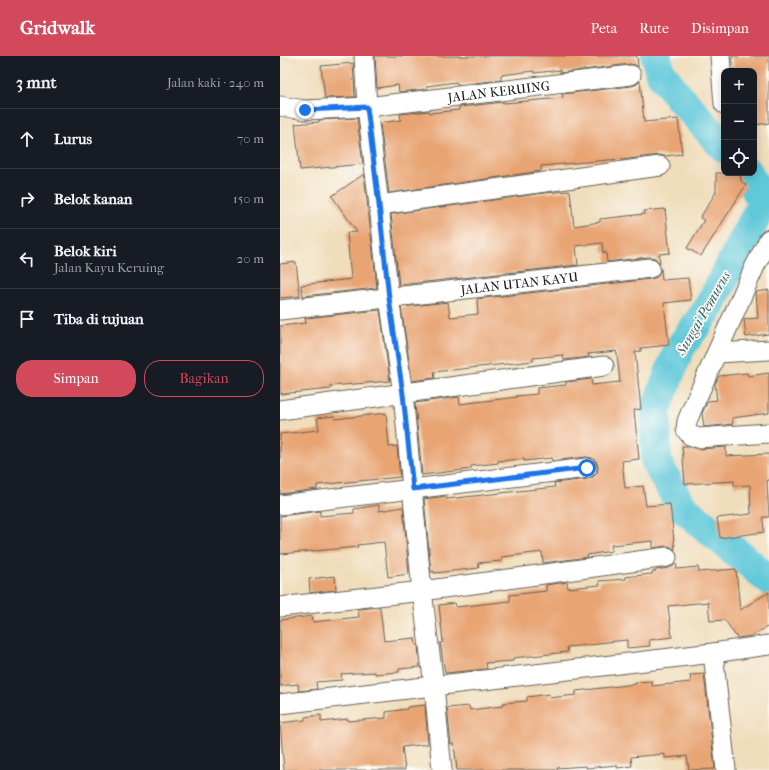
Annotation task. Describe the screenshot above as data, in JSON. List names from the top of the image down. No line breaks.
{"streets":{"street":["JALAN KERUING","JALAN UTAN KAYU"]},"water":["Sungai Pemurus"],"page":{"header":"Gridwalk","nav":["Peta","Rute","Disimpan"],"heading":["3 mnt","Jalan kaki · 240 m"],"map_buttons":["+","−"],"list":[["Lurus","70 m"],["Belok kanan","150 m"],["Belok kiri","Jalan Kayu Keruing","20 m"],"Tiba di tujuan"],"buttons":["Simpan","Bagikan"]}}
